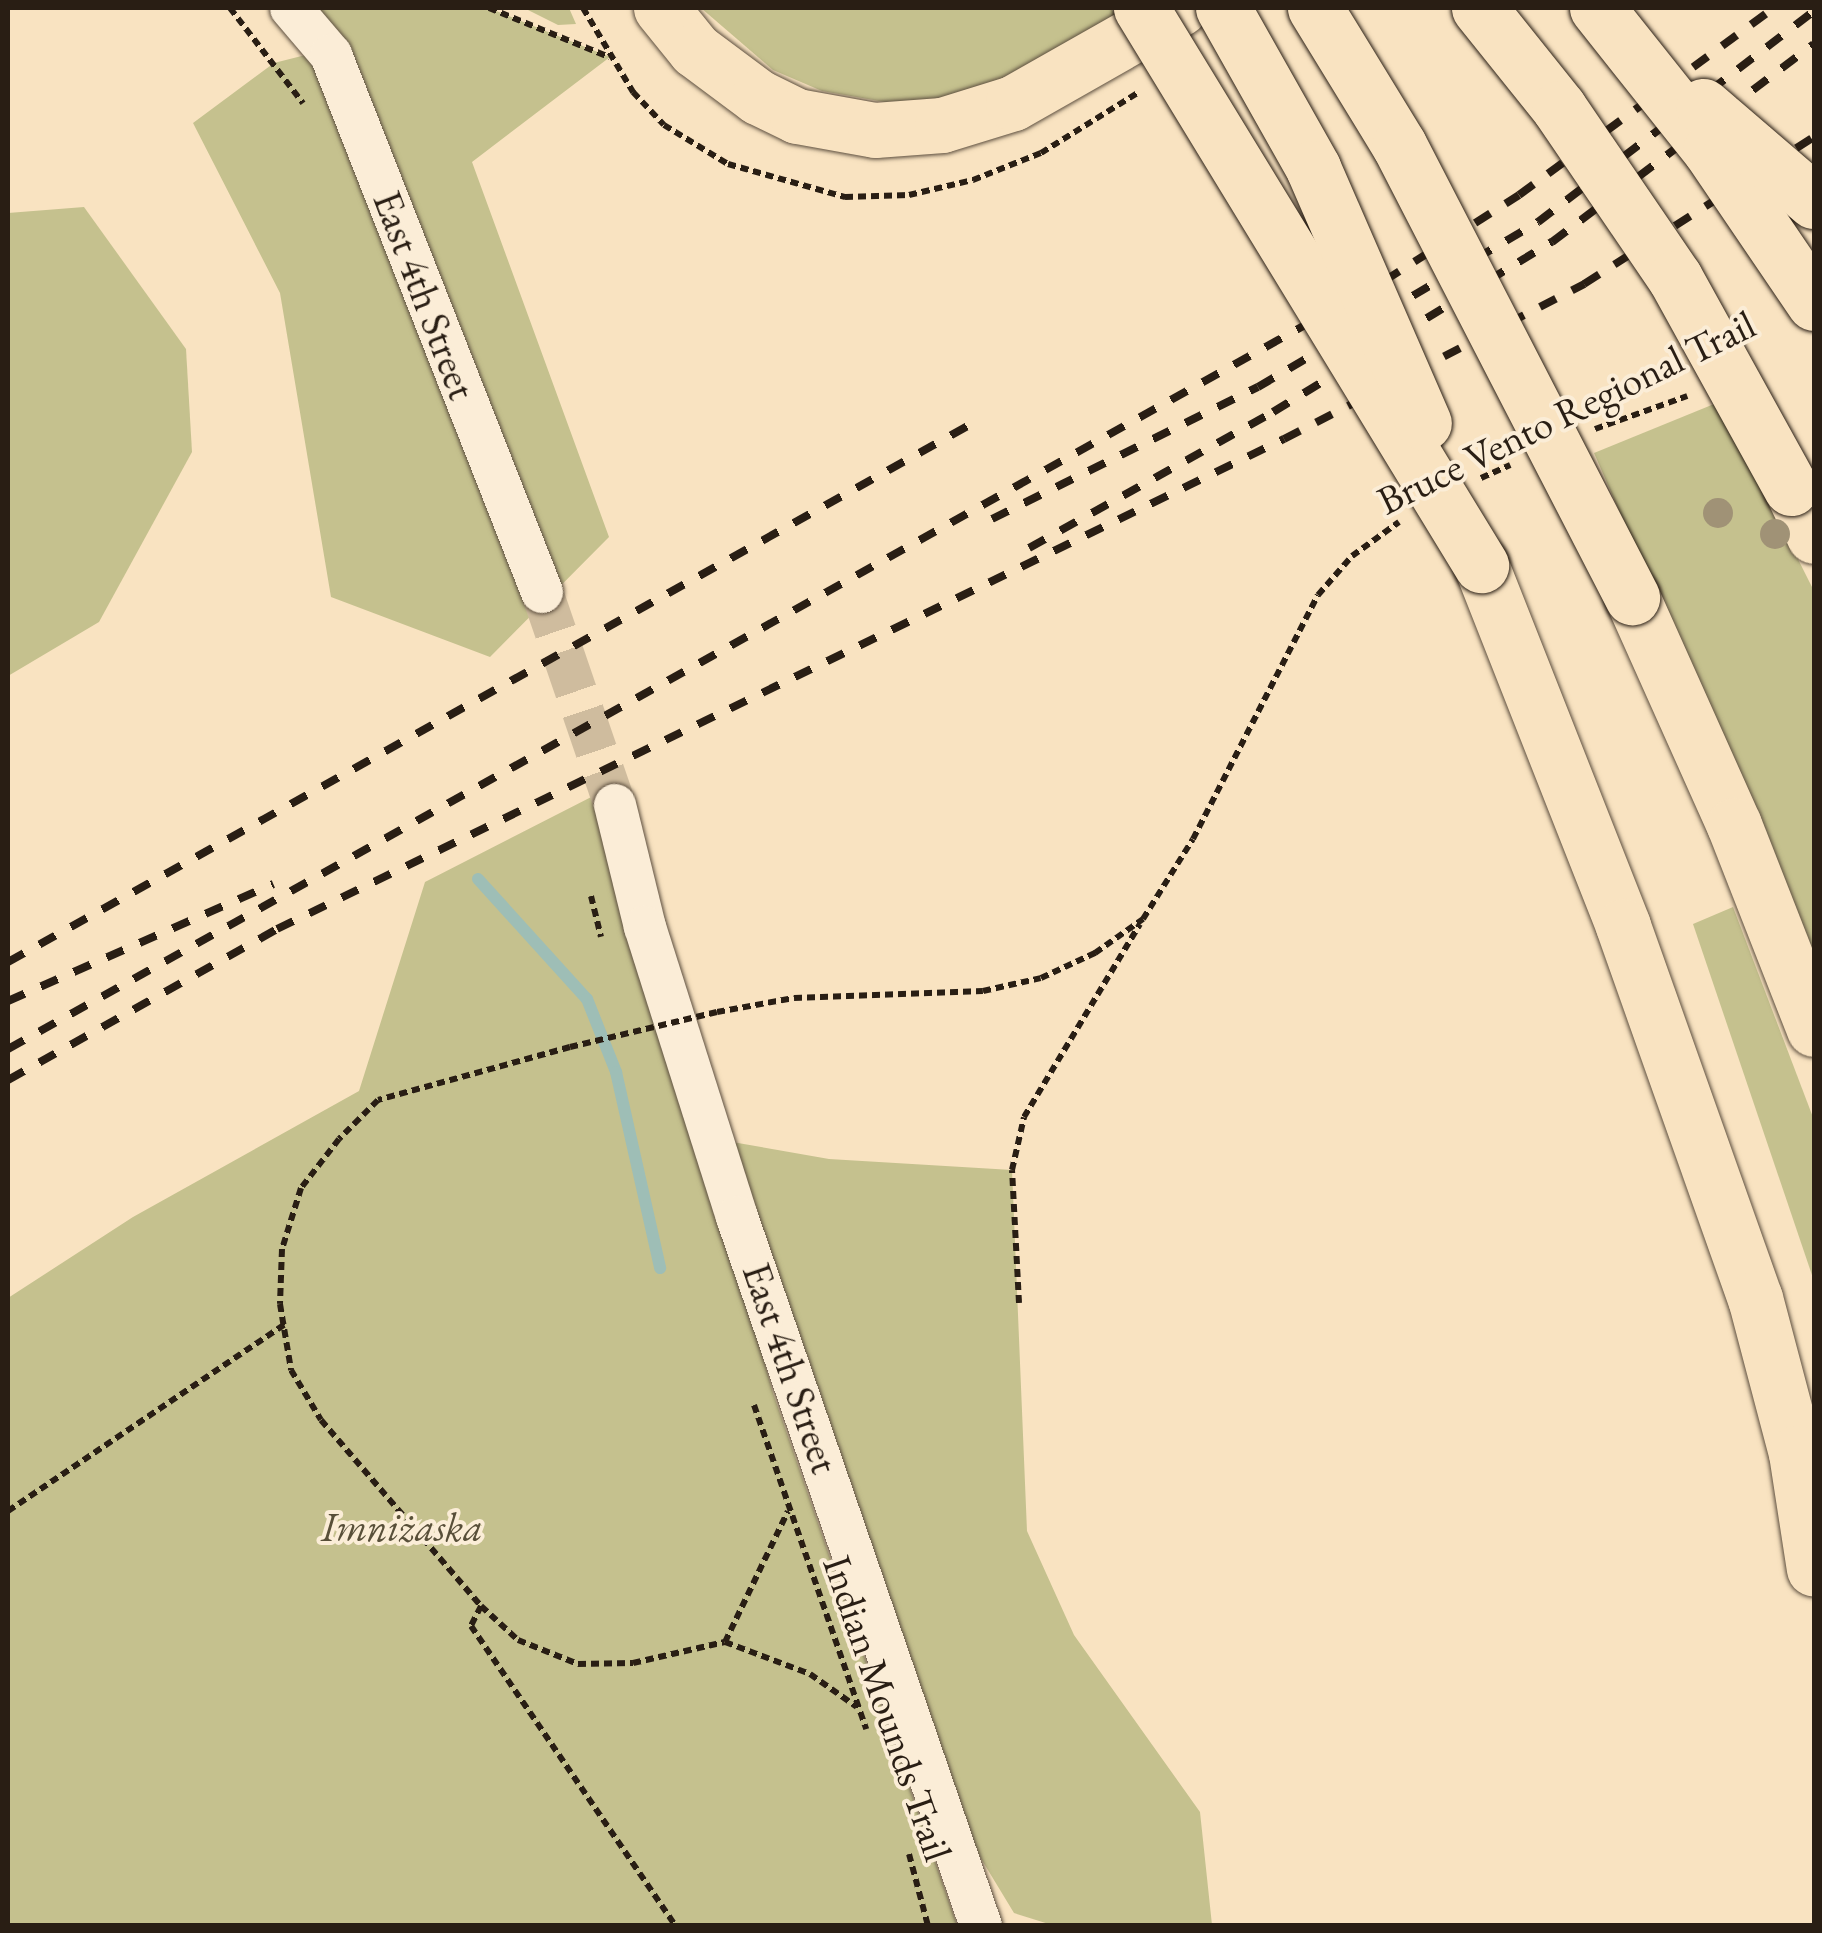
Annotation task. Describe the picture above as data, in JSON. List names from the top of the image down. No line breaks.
{"streets":{"street":["East 4th Street"],"path":["Bruce Vento Regional Trail","Indian Mounds Trail"]},"crossings":[["Bruce Vento Regional Trail","Indian Mounds Trail"]],"parks":["Imniżaska"]}
